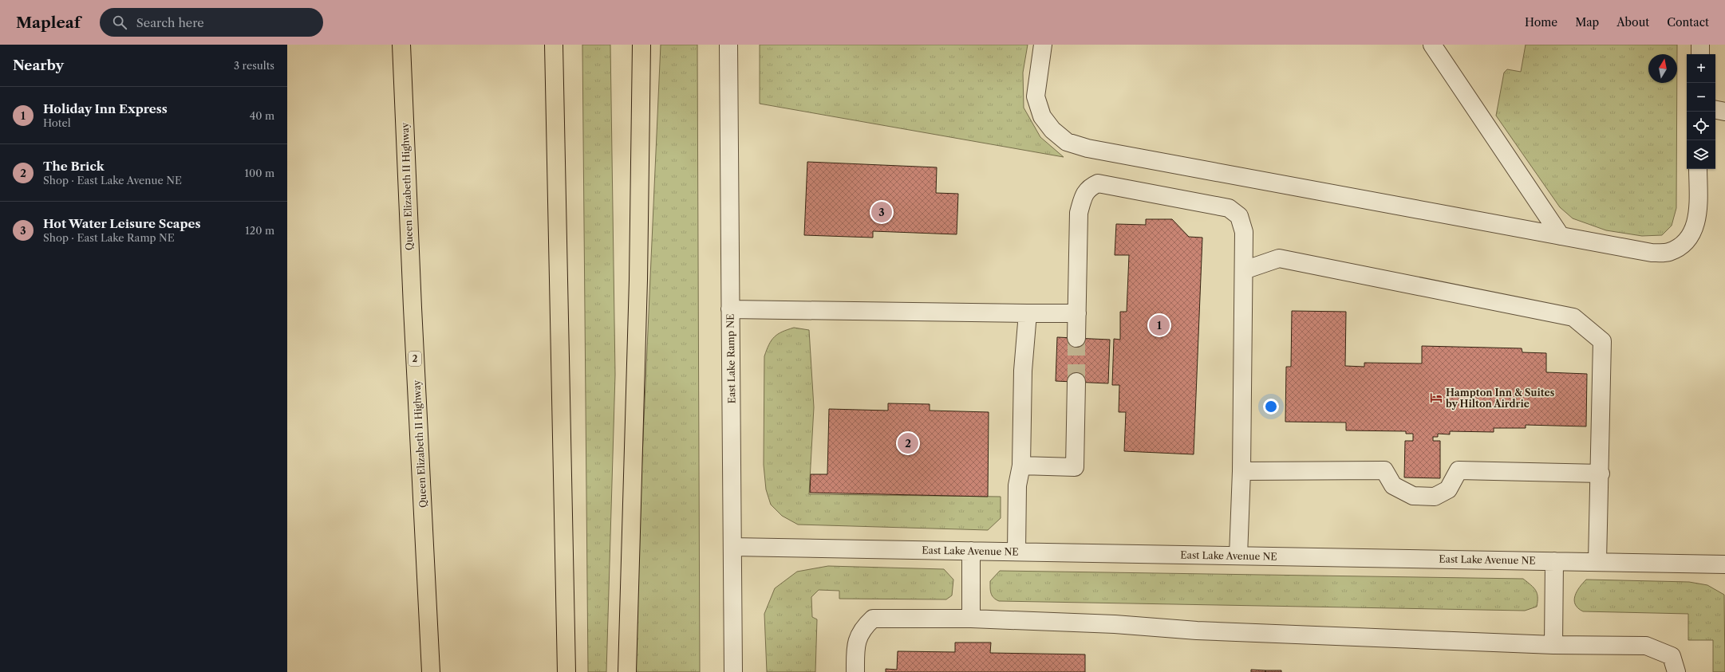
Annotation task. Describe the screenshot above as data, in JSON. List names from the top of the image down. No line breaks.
{"streets":{"highway":["Queen Elizabeth II Highway","2"],"street":["East Lake Ramp NE","East Lake Avenue NE"]},"crossings":[["East Lake Ramp NE","East Lake Avenue NE"]],"places":{"hotel":["Hampton Inn & Suites by Hilton Airdrie"]},"north":"top","page":{"header":"Mapleaf","search":"Search here","nav":["Home","Map","About","Contact"],"heading":["Nearby","3 results"],"map_buttons":["+","−"],"list":[{"mark":"1","name":"Holiday Inn Express","note":"Hotel","value":"40 m"},{"mark":"2","name":"The Brick","note":"Shop · East Lake Avenue NE","value":"100 m"},{"mark":"3","name":"Hot Water Leisure Scapes","note":"Shop · East Lake Ramp NE","value":"120 m"}],"pins":["3","1","2"]}}
